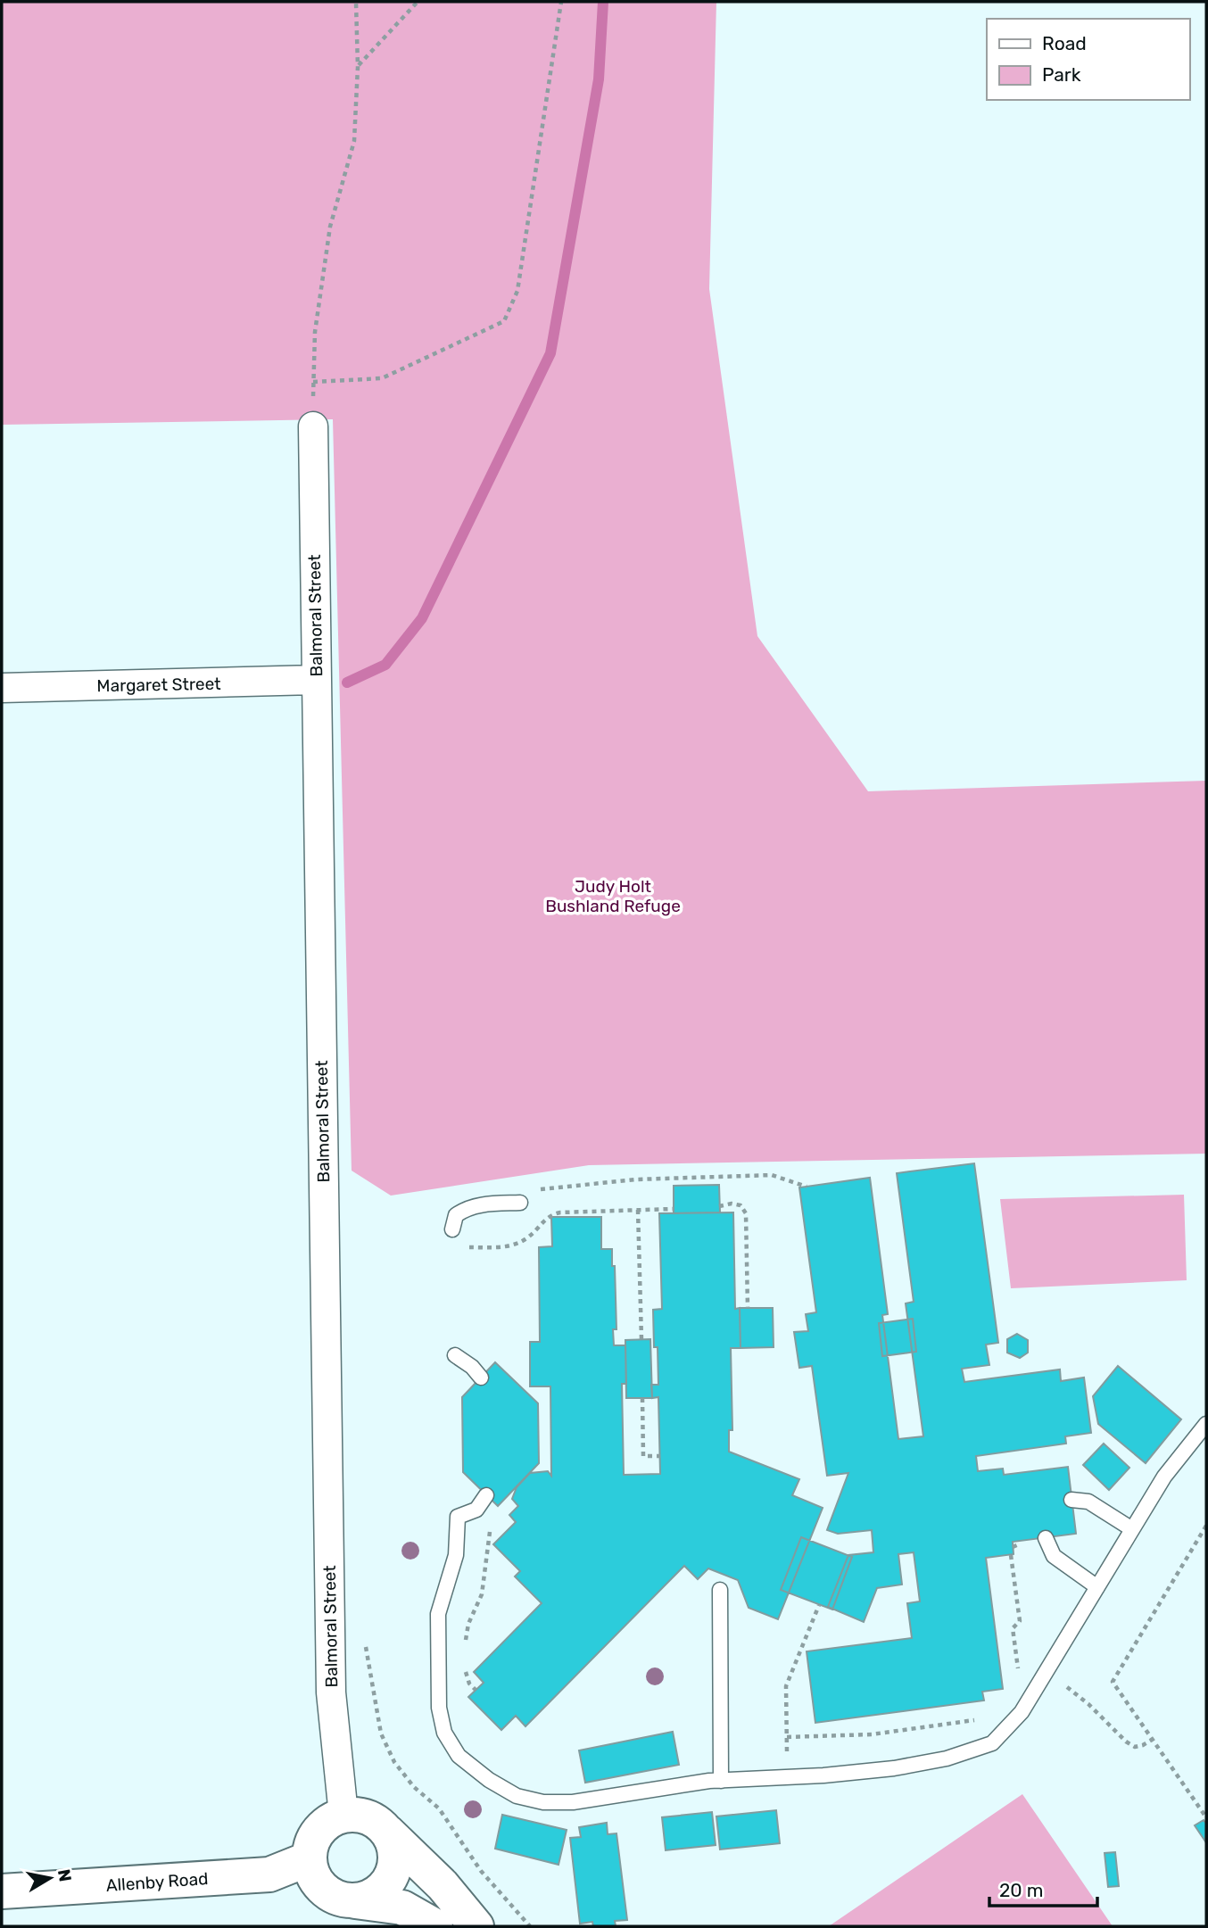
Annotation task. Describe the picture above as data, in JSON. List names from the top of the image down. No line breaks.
{"streets":{"main road":["Allenby Road"],"street":["Balmoral Street","Margaret Street"]},"crossings":[["Balmoral Street","Margaret Street"],["Balmoral Street","Allenby Road"]],"parks":["Judy Holt Bushland Refuge"],"legend":["Road","Park"],"scale_bar":"20 m","north":"right"}
